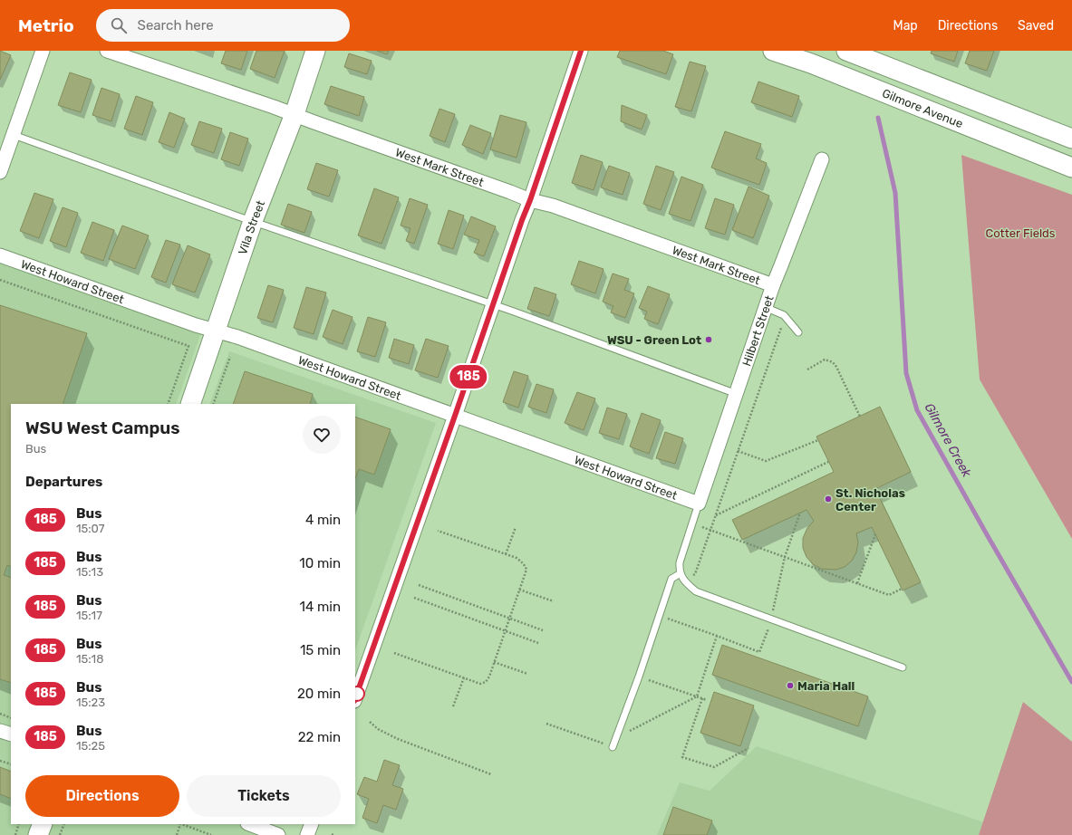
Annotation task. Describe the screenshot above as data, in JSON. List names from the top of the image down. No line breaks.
{"streets":{"street":["Gilmore Avenue","West Mark Street","Vila Street","West Howard Street","Hilbert Street"]},"crossings":[["West Mark Street","Vila Street"],["West Mark Street","Hilbert Street"],["Vila Street","West Howard Street"],["West Howard Street","Hilbert Street"]],"water":["Gilmore Creek"],"parks":["Cotter Fields"],"places":["WSU - Green Lot","St. Nicholas Center","Maria Hall"],"lines":["bus line 185"],"page":{"header":"Metrio","search":"Search here","nav":["Map","Directions","Saved"],"on_map":"185","heading":[["WSU West Campus","Bus"],"Departures"],"list":[{"mark":"185","name":"Bus","note":"15:07","value":"4 min"},{"mark":"185","name":"Bus","note":"15:13","value":"10 min"},{"mark":"185","name":"Bus","note":"15:17","value":"14 min"},{"mark":"185","name":"Bus","note":"15:18","value":"15 min"},{"mark":"185","name":"Bus","note":"15:23","value":"20 min"},{"mark":"185","name":"Bus","note":"15:25","value":"22 min"}],"buttons":["Directions","Tickets"]}}
